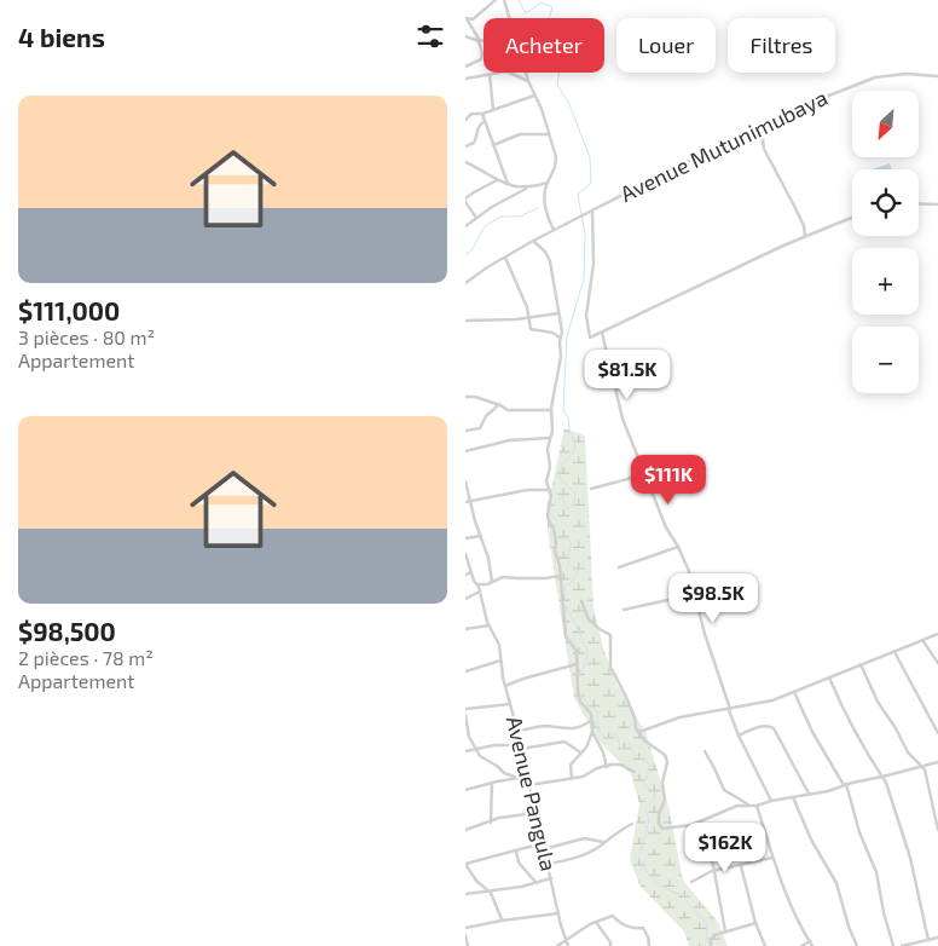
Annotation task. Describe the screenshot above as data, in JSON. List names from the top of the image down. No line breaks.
{"streets":{"street":["Avenue Mutunimubaya","Avenue Pangula"]},"north":"bottom left","page":{"heading":"4 biens","chip":["Acheter","Louer","Filtres"],"list":[{"name":"$111,000","note":"3 pièces · 80 m² · Appartement"},{"name":"$98,500","note":"2 pièces · 78 m² · Appartement"}],"map_buttons":["+","−"],"price":["$81.5K","$111K","$98.5K","$162K"]}}
